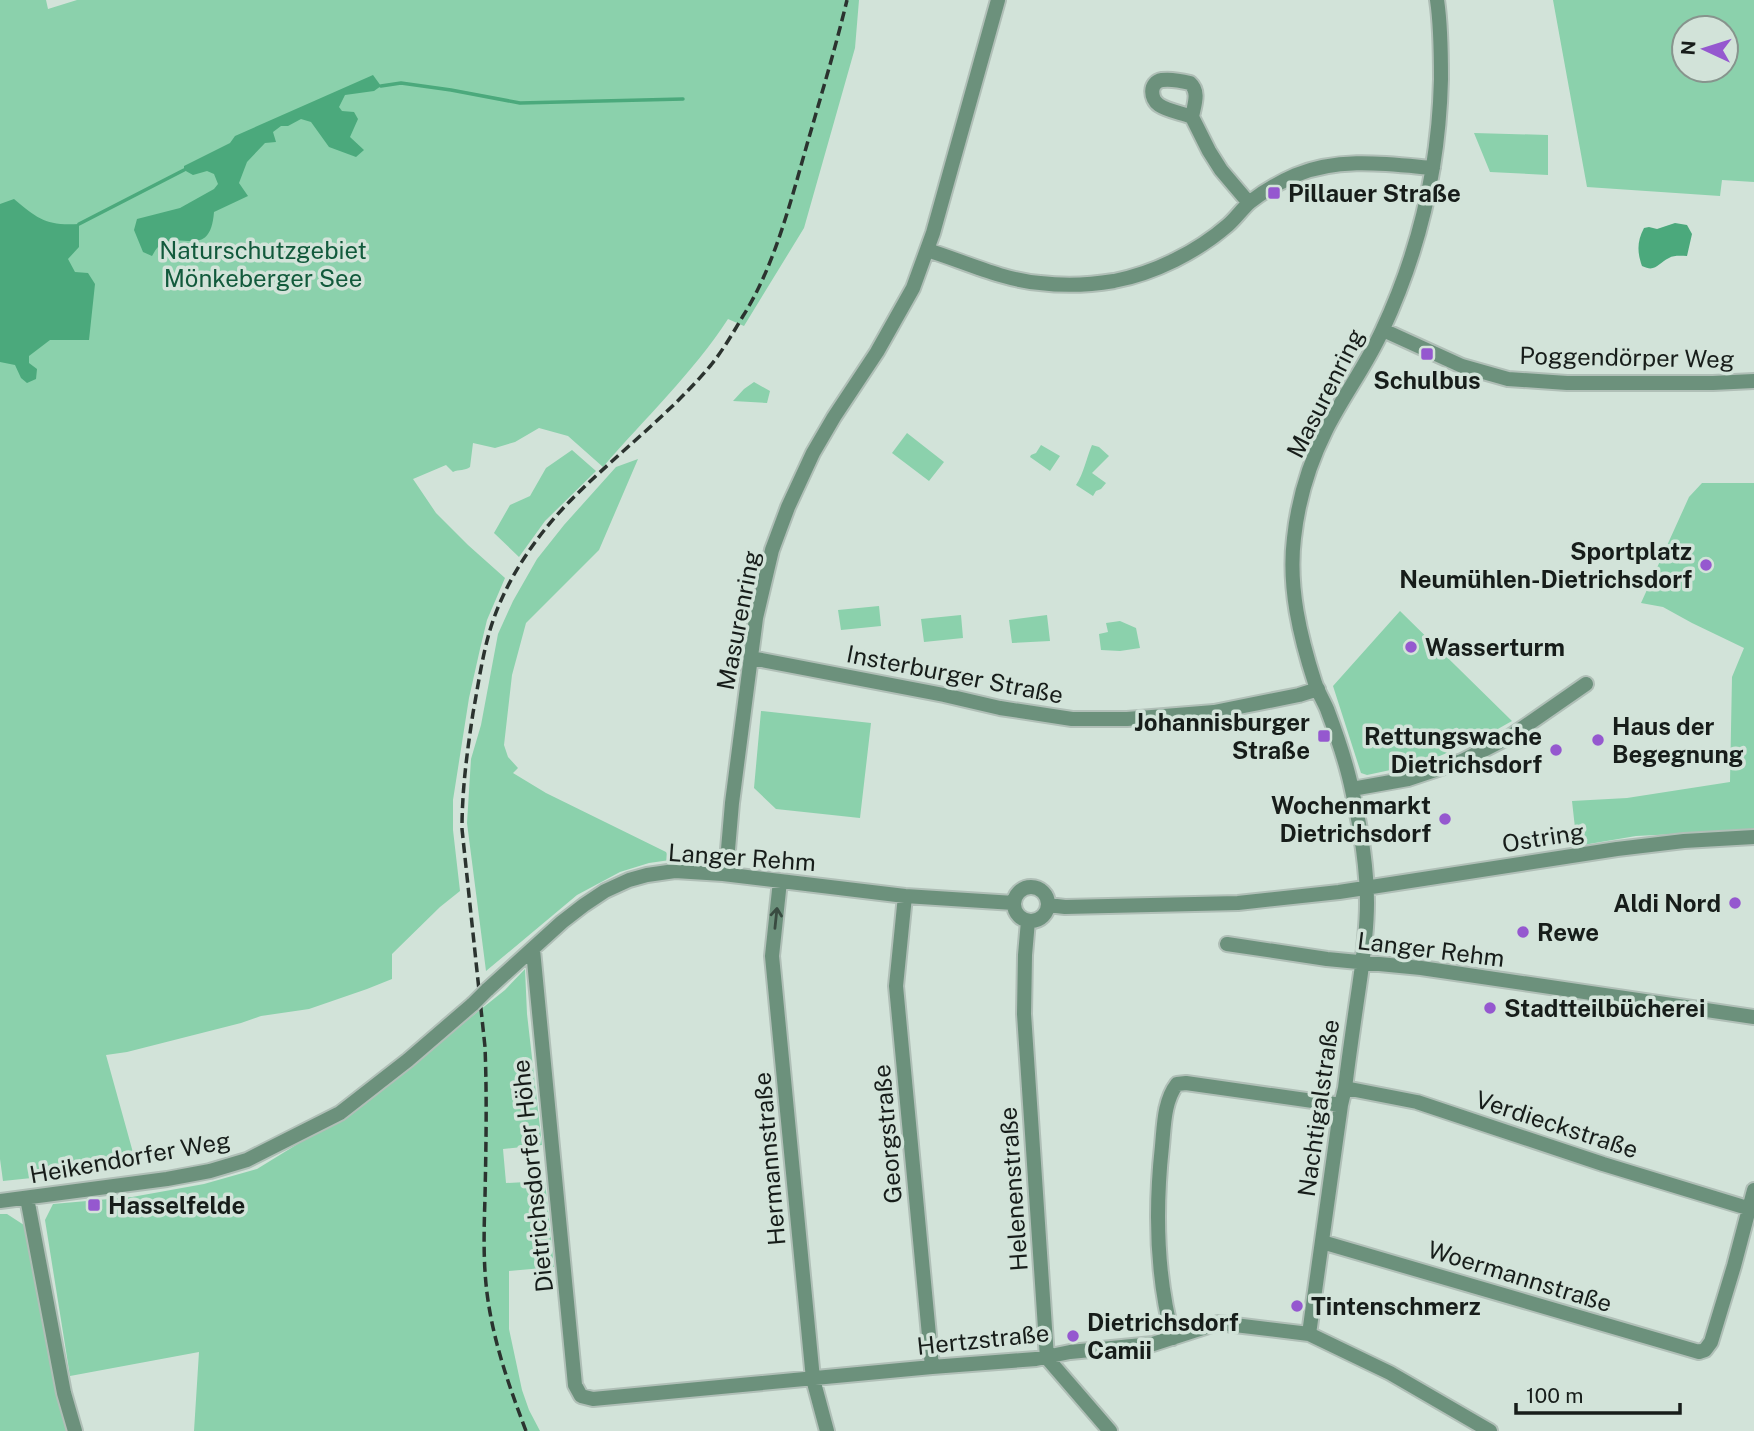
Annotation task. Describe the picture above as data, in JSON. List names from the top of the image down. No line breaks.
{"streets":{"street":["Poggendörper Weg","Masurenring","Insterburger Straße","Ostring","Langer Rehm","Nachtigalstraße","Verdieckstraße","Georgstraße","Heikendorfer Weg","Hermannstraße","Dietrichsdorfer Höhe","Helenenstraße","Woermannstraße","Hertzstraße"]},"crossings":[["Poggendörper Weg","Masurenring"],["Masurenring","Insterburger Straße"],["Masurenring","Ostring"],["Masurenring","Langer Rehm"],["Masurenring","Nachtigalstraße"],["Ostring","Langer Rehm"],["Ostring","Nachtigalstraße"],["Langer Rehm","Nachtigalstraße"],["Langer Rehm","Georgstraße"],["Langer Rehm","Heikendorfer Weg"],["Langer Rehm","Hermannstraße"],["Langer Rehm","Dietrichsdorfer Höhe"],["Langer Rehm","Helenenstraße"],["Nachtigalstraße","Verdieckstraße"],["Nachtigalstraße","Woermannstraße"],["Nachtigalstraße","Hertzstraße"],["Verdieckstraße","Woermannstraße"],["Georgstraße","Hertzstraße"],["Hermannstraße","Hertzstraße"],["Dietrichsdorfer Höhe","Hertzstraße"],["Helenenstraße","Hertzstraße"]],"one_way":["Hermannstraße"],"parks":["Naturschutzgebiet Mönkeberger See"],"places":{"transit":["Pillauer Straße","Schulbus","Johannisburger Straße","Hasselfelde"],"other":["Sportplatz Neumühlen-Dietrichsdorf","Wasserturm","Haus der Begegnung","Rettungswache Dietrichsdorf","Wochenmarkt Dietrichsdorf","Aldi Nord","Rewe","Stadtteilbücherei","Tintenschmerz","Dietrichsdorf Camii"]},"scale_bar":"100 m","north":"left"}
